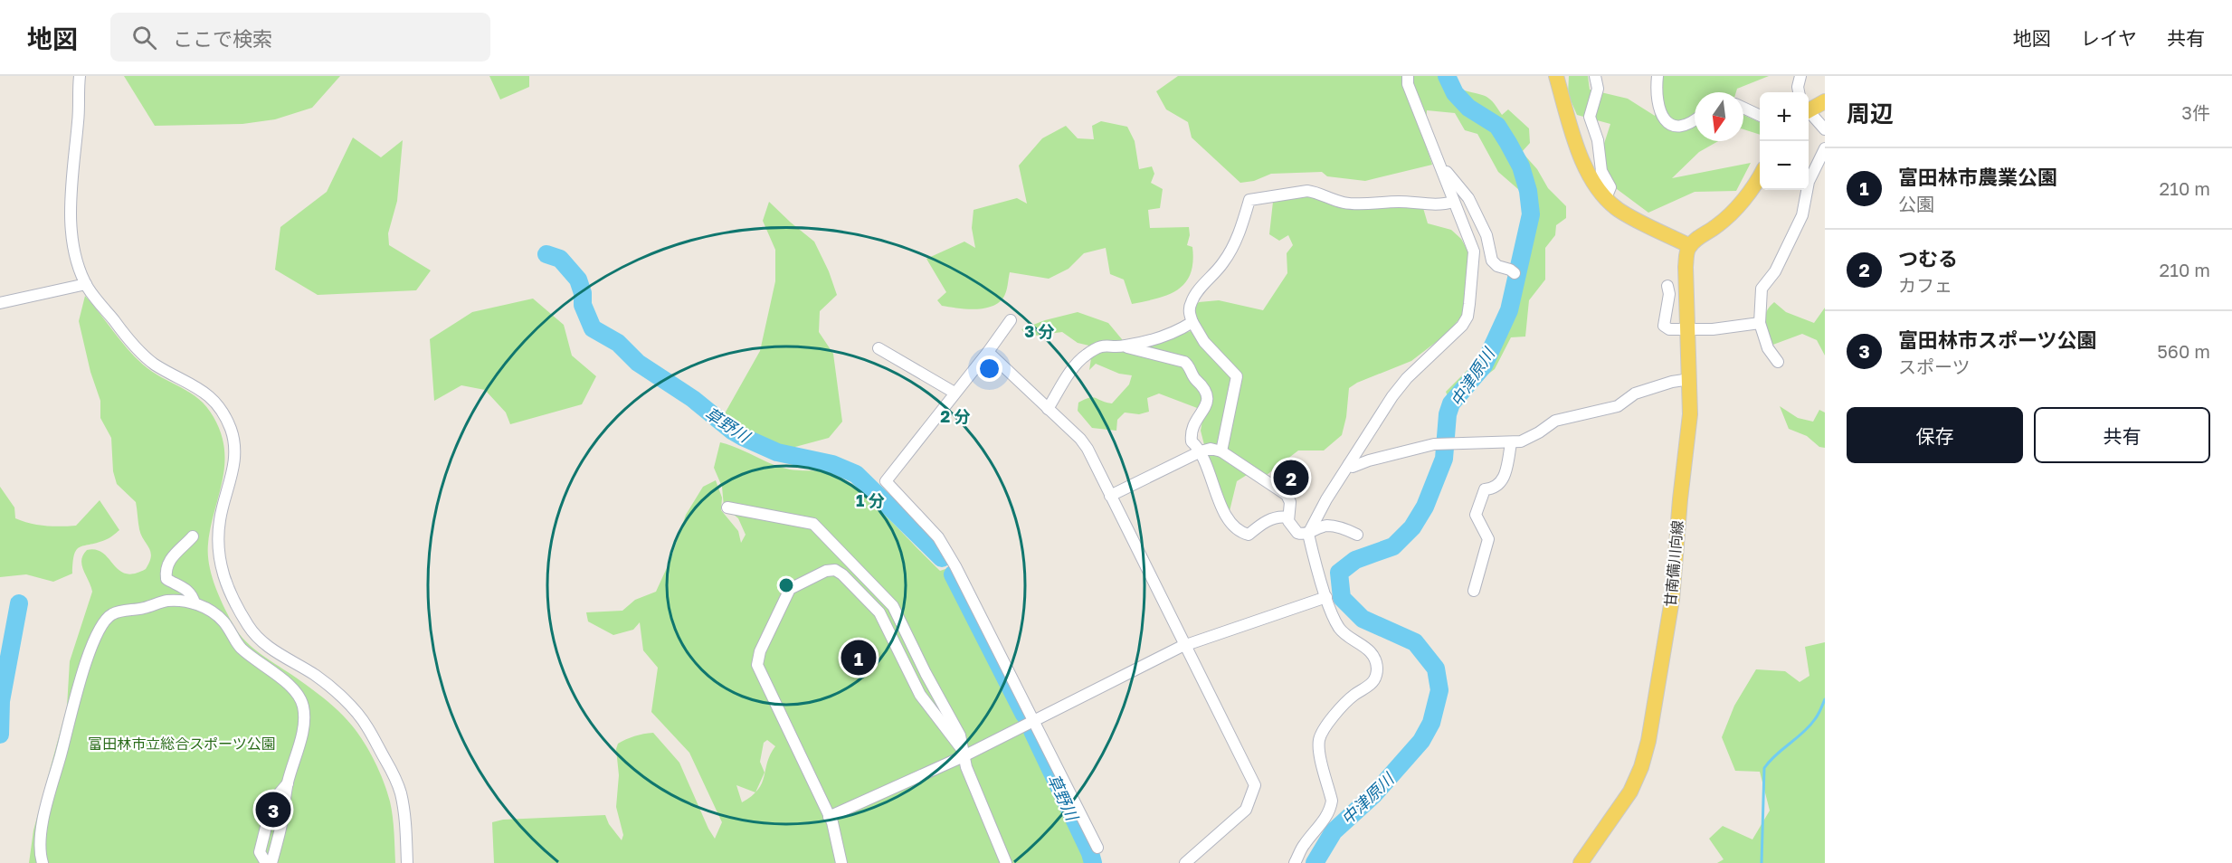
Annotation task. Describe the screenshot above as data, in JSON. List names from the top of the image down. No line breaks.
{"streets":{"main road":["甘南備川向線"]},"water":["中津原川","草野川"],"parks":["富田林市立総合スポーツ公園"],"north":"bottom","page":{"header":"地図","search":"ここで検索","nav":["地図","レイヤ","共有"],"heading":["周辺","3件"],"map_buttons":["+","−"],"list":[{"mark":"1","name":"富田林市農業公園","note":"公園","value":"210 m"},{"mark":"2","name":"つむる","note":"カフェ","value":"210 m"},{"mark":"3","name":"富田林市スポーツ公園","note":"スポーツ","value":"560 m"}],"buttons":["保存","共有"],"pins":["2","1","3"]},"rings":["3 分","2 分","1 分"]}
